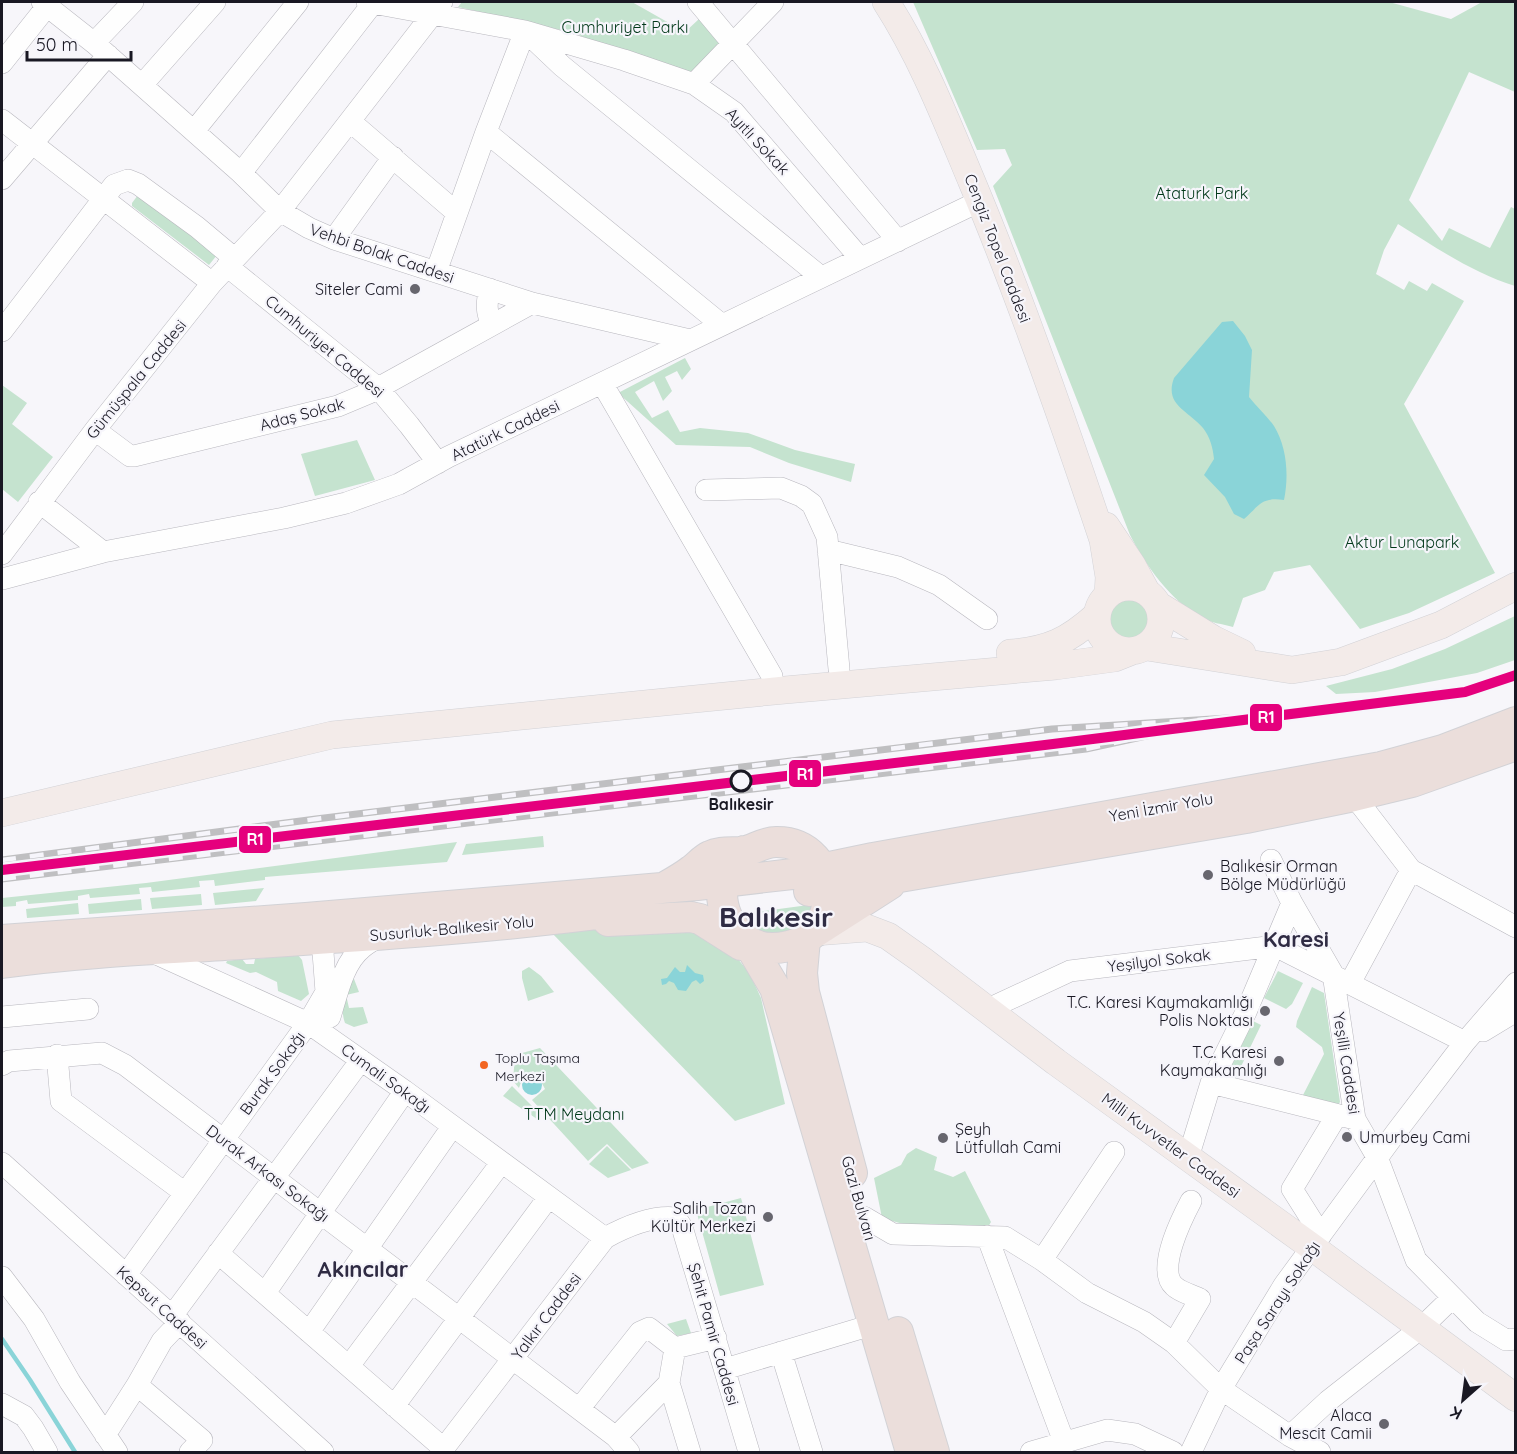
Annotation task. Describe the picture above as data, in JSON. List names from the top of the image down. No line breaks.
{"streets":{"highway":["Yeni İzmir Yolu","Susurluk-Balıkesir Yolu","Gazi Bulvarı"],"main road":["Cengiz Topel Caddesi","Milli Kuvvetler Caddesi"],"street":["Ayıtlı Sokak","Vehbi Bolak Caddesi","Cumhuriyet Caddesi","Gümüşpala Caddesi","Adaş Sokak","Atatürk Caddesi","Yeşilyol Sokak","Yeşilli Caddesi","Burak Sokağı","Cumali Sokağı","Durak Arkası Sokağı","Paşa Sarayı Sokağı","Kepsut Caddesi","Yalkır Caddesi","Şehit Pamir Caddesi"]},"crossings":[["Ayıtlı Sokak","Gümüşpala Caddesi"],["Ayıtlı Sokak","Atatürk Caddesi"],["Cengiz Topel Caddesi","Atatürk Caddesi"],["Vehbi Bolak Caddesi","Gümüşpala Caddesi"],["Vehbi Bolak Caddesi","Adaş Sokak"],["Vehbi Bolak Caddesi","Atatürk Caddesi"],["Cumhuriyet Caddesi","Gümüşpala Caddesi"],["Cumhuriyet Caddesi","Adaş Sokak"],["Cumhuriyet Caddesi","Atatürk Caddesi"],["Gümüşpala Caddesi","Adaş Sokak"],["Yeni İzmir Yolu","Susurluk-Balıkesir Yolu"],["Susurluk-Balıkesir Yolu","Cumali Sokağı"],["Yeşilyol Sokak","Milli Kuvvetler Caddesi"],["Yeşilli Caddesi","Paşa Sarayı Sokağı"],["Burak Sokağı","Cumali Sokağı"],["Burak Sokağı","Durak Arkası Sokağı"],["Burak Sokağı","Kepsut Caddesi"],["Cumali Sokağı","Yalkır Caddesi"],["Milli Kuvvetler Caddesi","Gazi Bulvarı"],["Milli Kuvvetler Caddesi","Paşa Sarayı Sokağı"],["Durak Arkası Sokağı","Yalkır Caddesi"],["Yalkır Caddesi","Şehit Pamir Caddesi"]],"districts":["Balıkesir","Karesi","Akıncılar"],"parks":["Cumhuriyet Parkı","Ataturk Park","Aktur Lunapark","TTM Meydanı"],"places":["Siteler Cami","Balıkesir","Balıkesir Orman Bölge Müdürlüğü","T.C. Karesi Kaymakamlığı Polis Noktası","T.C. Karesi Kaymakamlığı","Toplu Taşıma Merkezi","Umurbey Cami","Şeyh Lütfullah Cami","Salih Tozan Kültür Merkezi","Alaca Mescit Camii"],"lines":["transit line R1"],"scale_bar":"50 m","north":"bottom left"}
